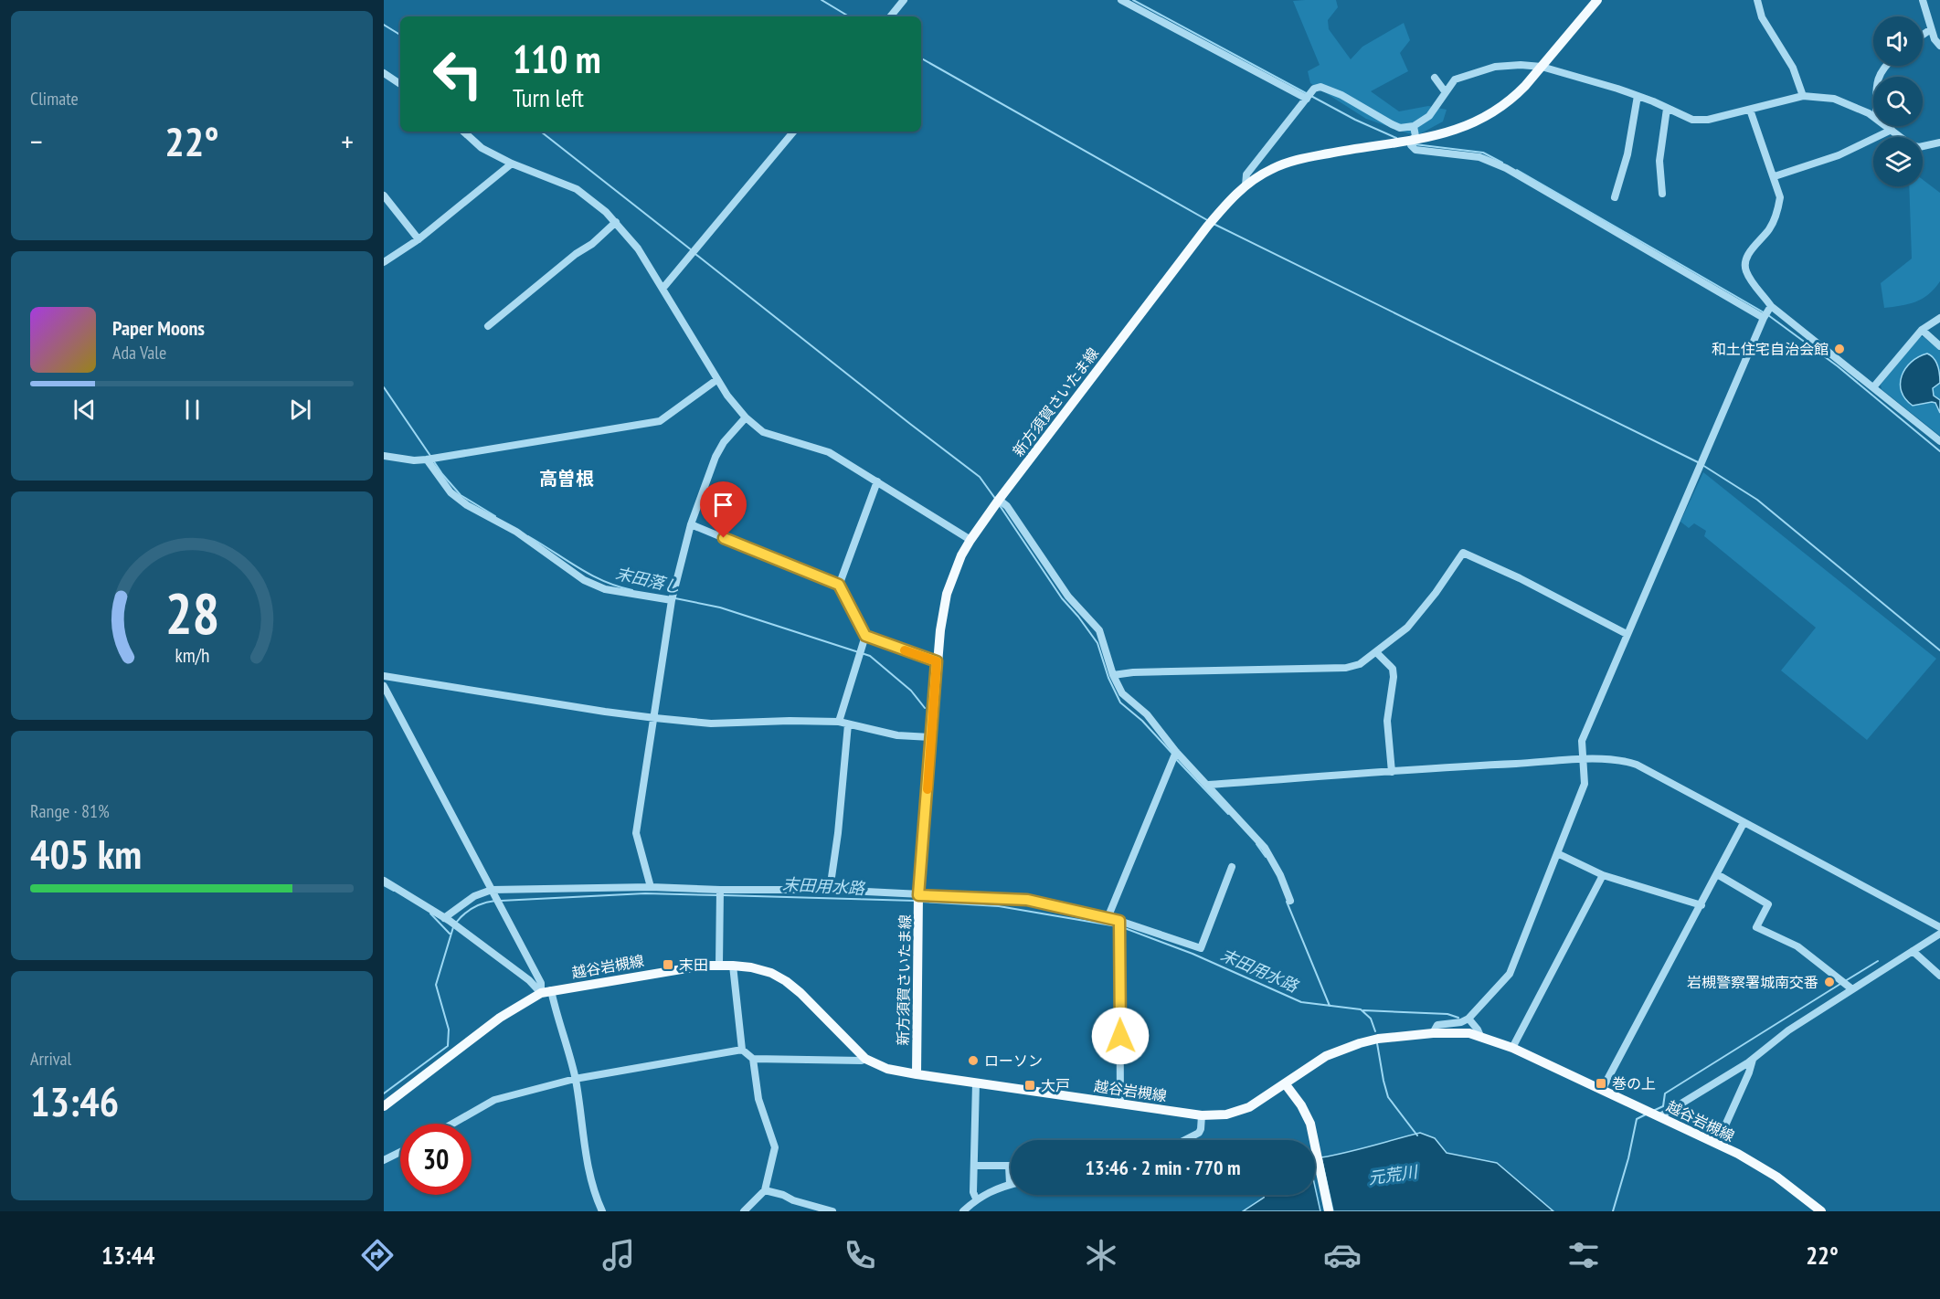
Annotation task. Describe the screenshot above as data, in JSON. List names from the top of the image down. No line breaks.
{"streets":{"main road":["新方須賀さいたま線","越谷岩槻線"]},"crossings":[["新方須賀さいたま線","越谷岩槻線"]],"districts":["高曽根"],"water":["末田落し","末田用水路","元荒川"],"places":{"other":["和土住宅自治会館","岩槻警察署城南交番","ローソン"],"transit":["末田","巻の上","大戸"]},"page":{"tile":["Climate",["Range · 81%","405 km"],["Arrival","13:46"]],"turn":["110 m","Turn left"],"heat":["−","22°","+"],"song":["Paper Moons","Ada Vale"],"limit":"30","trip":"13:46 · 2 min · 770 m","tabs":["13:44","22°"],"gauge":["28","km/h"]}}
